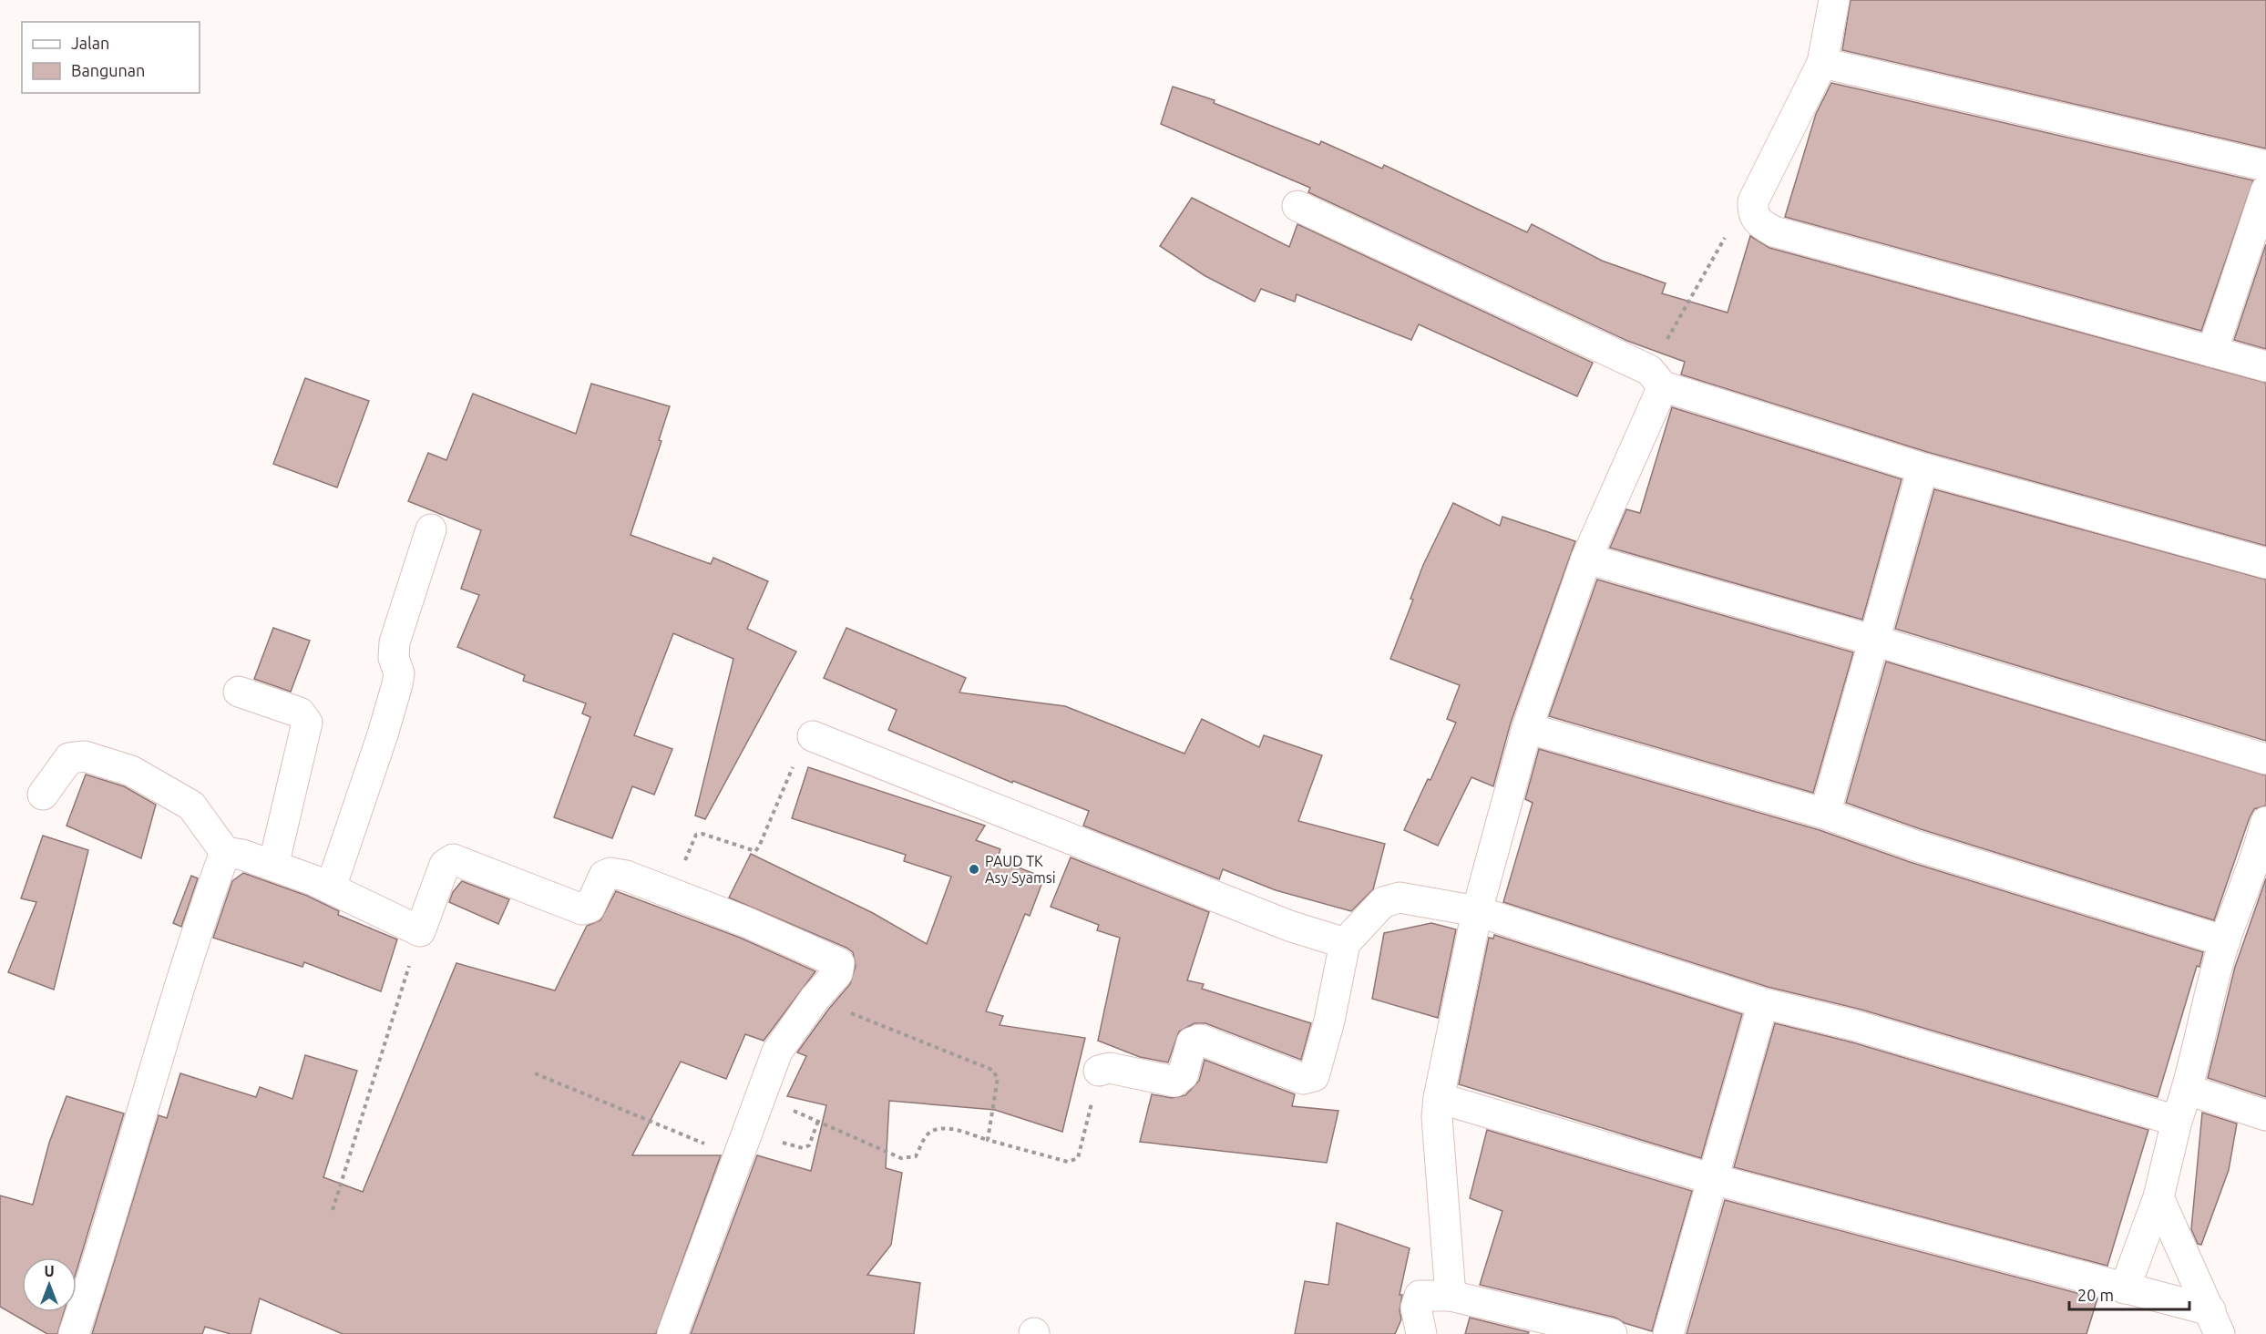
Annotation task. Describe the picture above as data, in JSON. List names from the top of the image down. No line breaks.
{"places":["PAUD TK Asy Syamsi"],"legend":["Jalan","Bangunan"],"scale_bar":"20 m","north":"top"}
